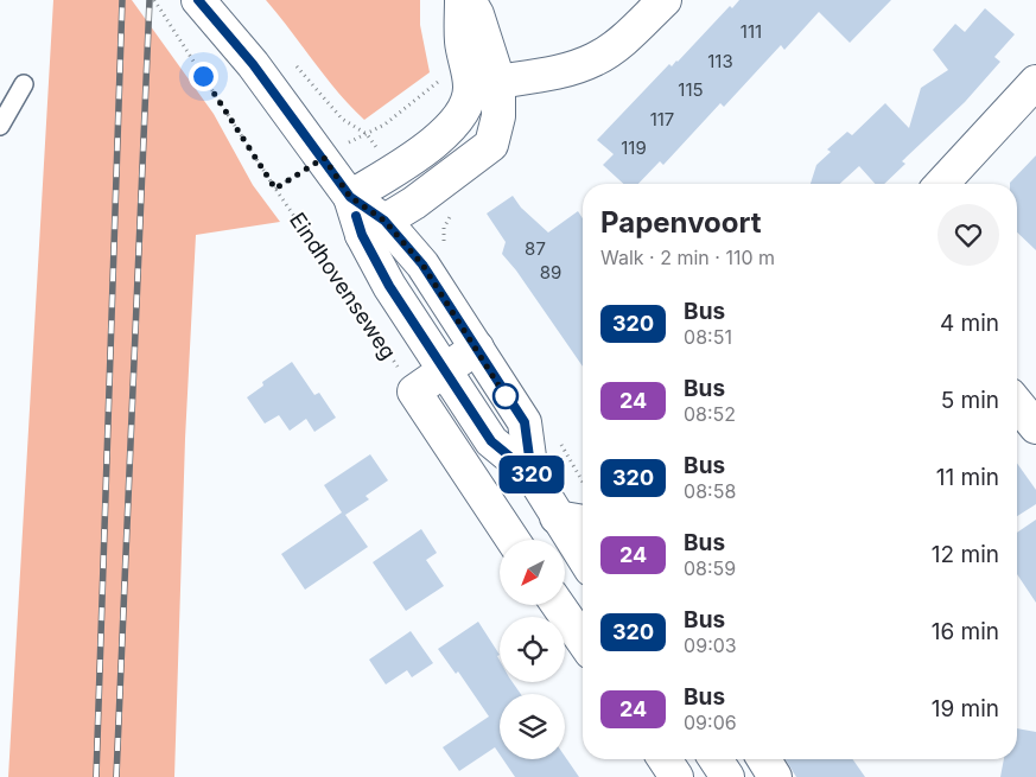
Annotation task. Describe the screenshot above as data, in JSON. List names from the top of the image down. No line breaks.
{"streets":{"street":["Eindhovenseweg"]},"lines":["bus line 320"],"house_numbers":["111","113","115","117","119","87","89"],"north":"bottom left","page":{"on_map":"320","heading":["Papenvoort","Walk · 2 min · 110 m"],"list":[{"mark":"320","name":"Bus","note":"08:51","value":"4 min"},{"mark":"24","name":"Bus","note":"08:52","value":"5 min"},{"mark":"320","name":"Bus","note":"08:58","value":"11 min"},{"mark":"24","name":"Bus","note":"08:59","value":"12 min"},{"mark":"320","name":"Bus","note":"09:03","value":"16 min"},{"mark":"24","name":"Bus","note":"09:06","value":"19 min"}]}}
